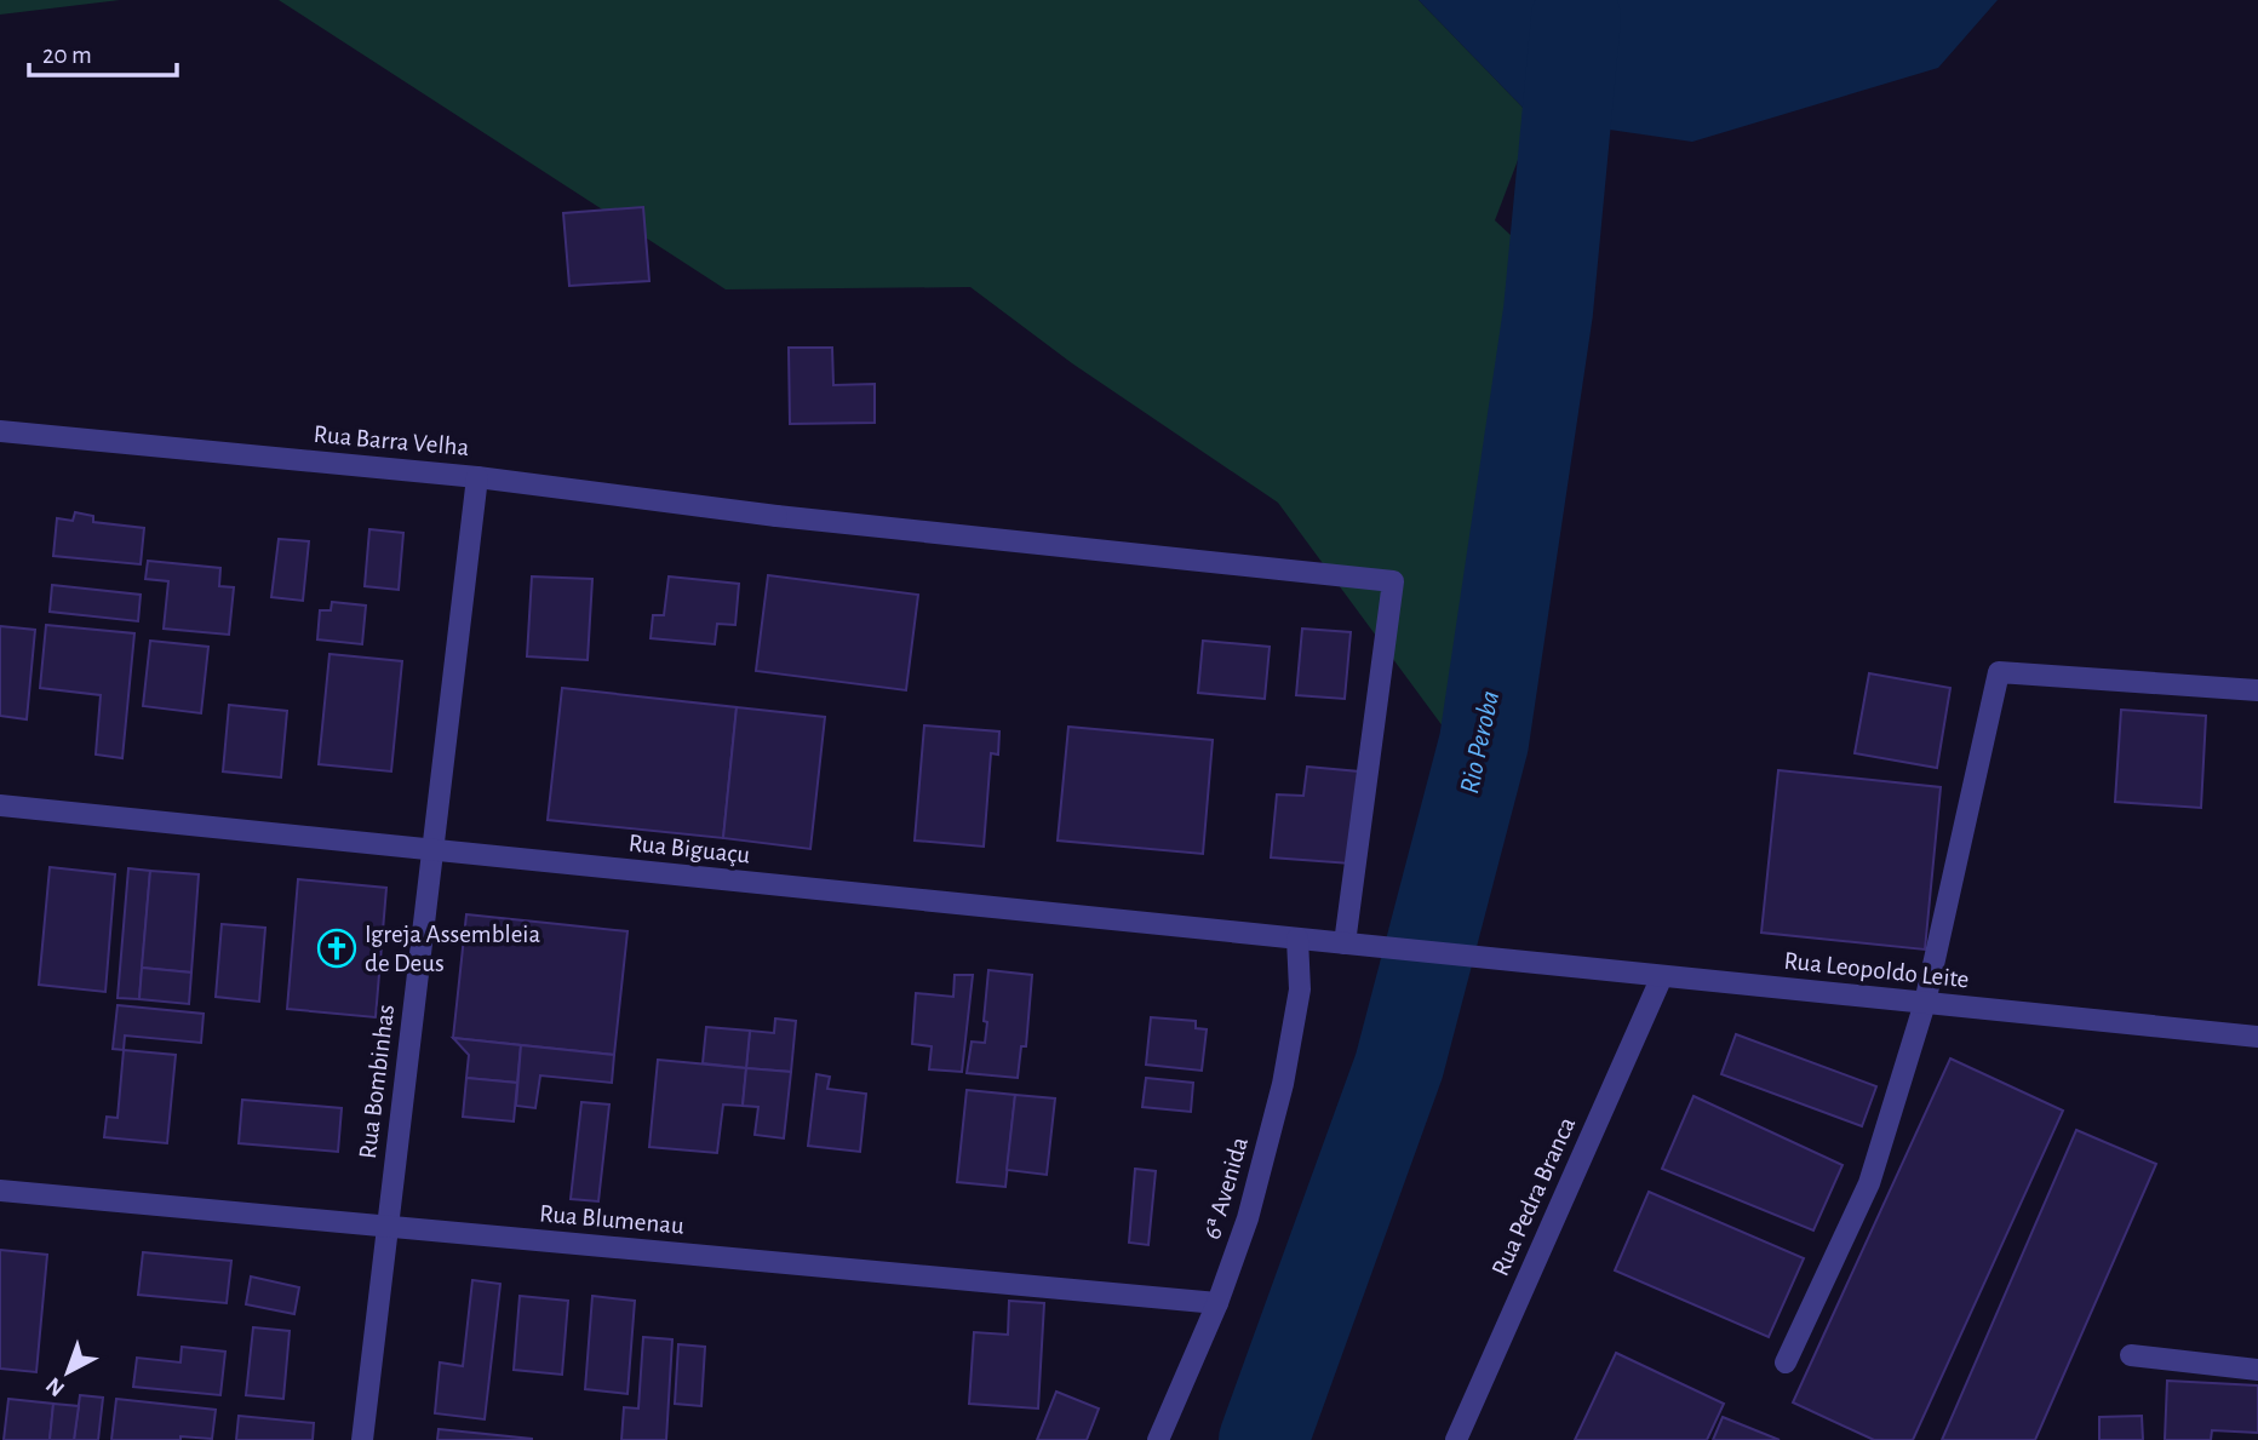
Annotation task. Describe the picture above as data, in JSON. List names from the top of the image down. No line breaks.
{"streets":{"street":["Rua Barra Velha","Rua Biguaçu","Rua Leopoldo Leite","Rua Bombinhas","6ª Avenida","Rua Pedra Branca","Rua Blumenau"]},"crossings":[["Rua Barra Velha","Rua Biguaçu"],["Rua Barra Velha","Rua Bombinhas"],["Rua Biguaçu","Rua Leopoldo Leite"],["Rua Biguaçu","Rua Bombinhas"],["Rua Biguaçu","6ª Avenida"],["Rua Leopoldo Leite","Rua Pedra Branca"],["Rua Bombinhas","Rua Blumenau"],["6ª Avenida","Rua Blumenau"]],"water":["Rio Peroba"],"places":{"church":["Igreja Assembleia de Deus"]},"scale_bar":"20 m","north":"bottom left"}
